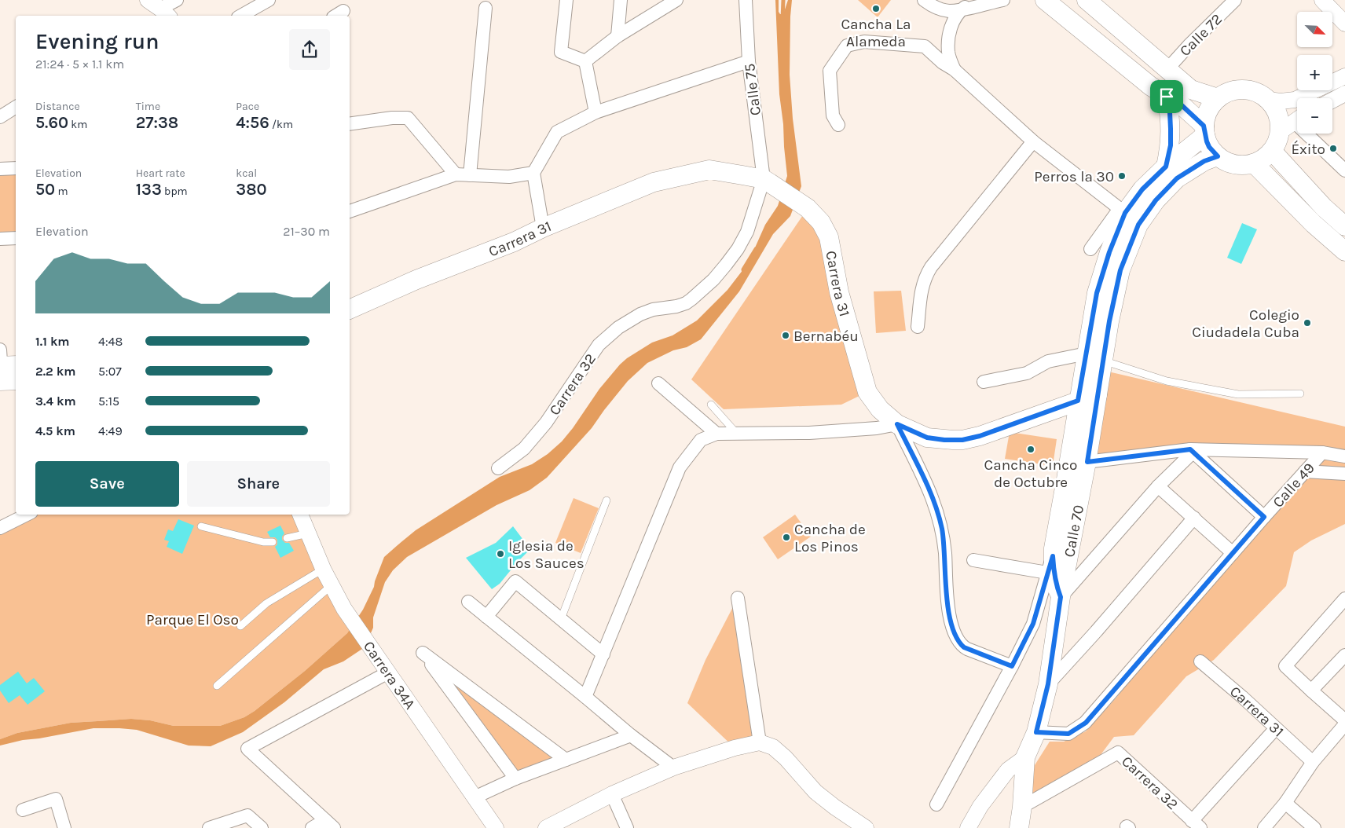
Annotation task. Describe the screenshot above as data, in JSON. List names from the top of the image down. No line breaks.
{"streets":{"main road":["Carrera 31","Calle 70"],"street":["Calle 72","Calle 75","Carrera 32","Calle 49","Carrera 34A"]},"crossings":[["Calle 75","Carrera 31"],["Calle 75","Carrera 32"],["Carrera 31","Carrera 32"],["Carrera 31","Calle 70"],["Carrera 32","Calle 70"],["Calle 49","Calle 70"]],"parks":["Parque El Oso"],"places":["Cancha La Alameda","Éxito","Perros la 30","Colegio Ciudadela Cuba","Bernabéu","Cancha Cinco de Octubre","Cancha de Los Pinos","Iglesia de Los Sauces"],"north":"bottom right","page":{"map_buttons":["+","−"],"heading":["Evening run","21:24 · 5 × 1.1 km"],"stats":[["Distance","5.60 km"],["Time","27:38"],["Pace","4:56 /km"],["Elevation","50 m"],["Heart rate","133 bpm"],["kcal","380"]],"chart":["Elevation","21–30 m"],"list":[{"name":"1.1 km","note":"4:48"},{"name":"2.2 km","note":"5:07"},{"name":"3.4 km","note":"5:15"},{"name":"4.5 km","note":"4:49"}],"buttons":["Save","Share"]}}
